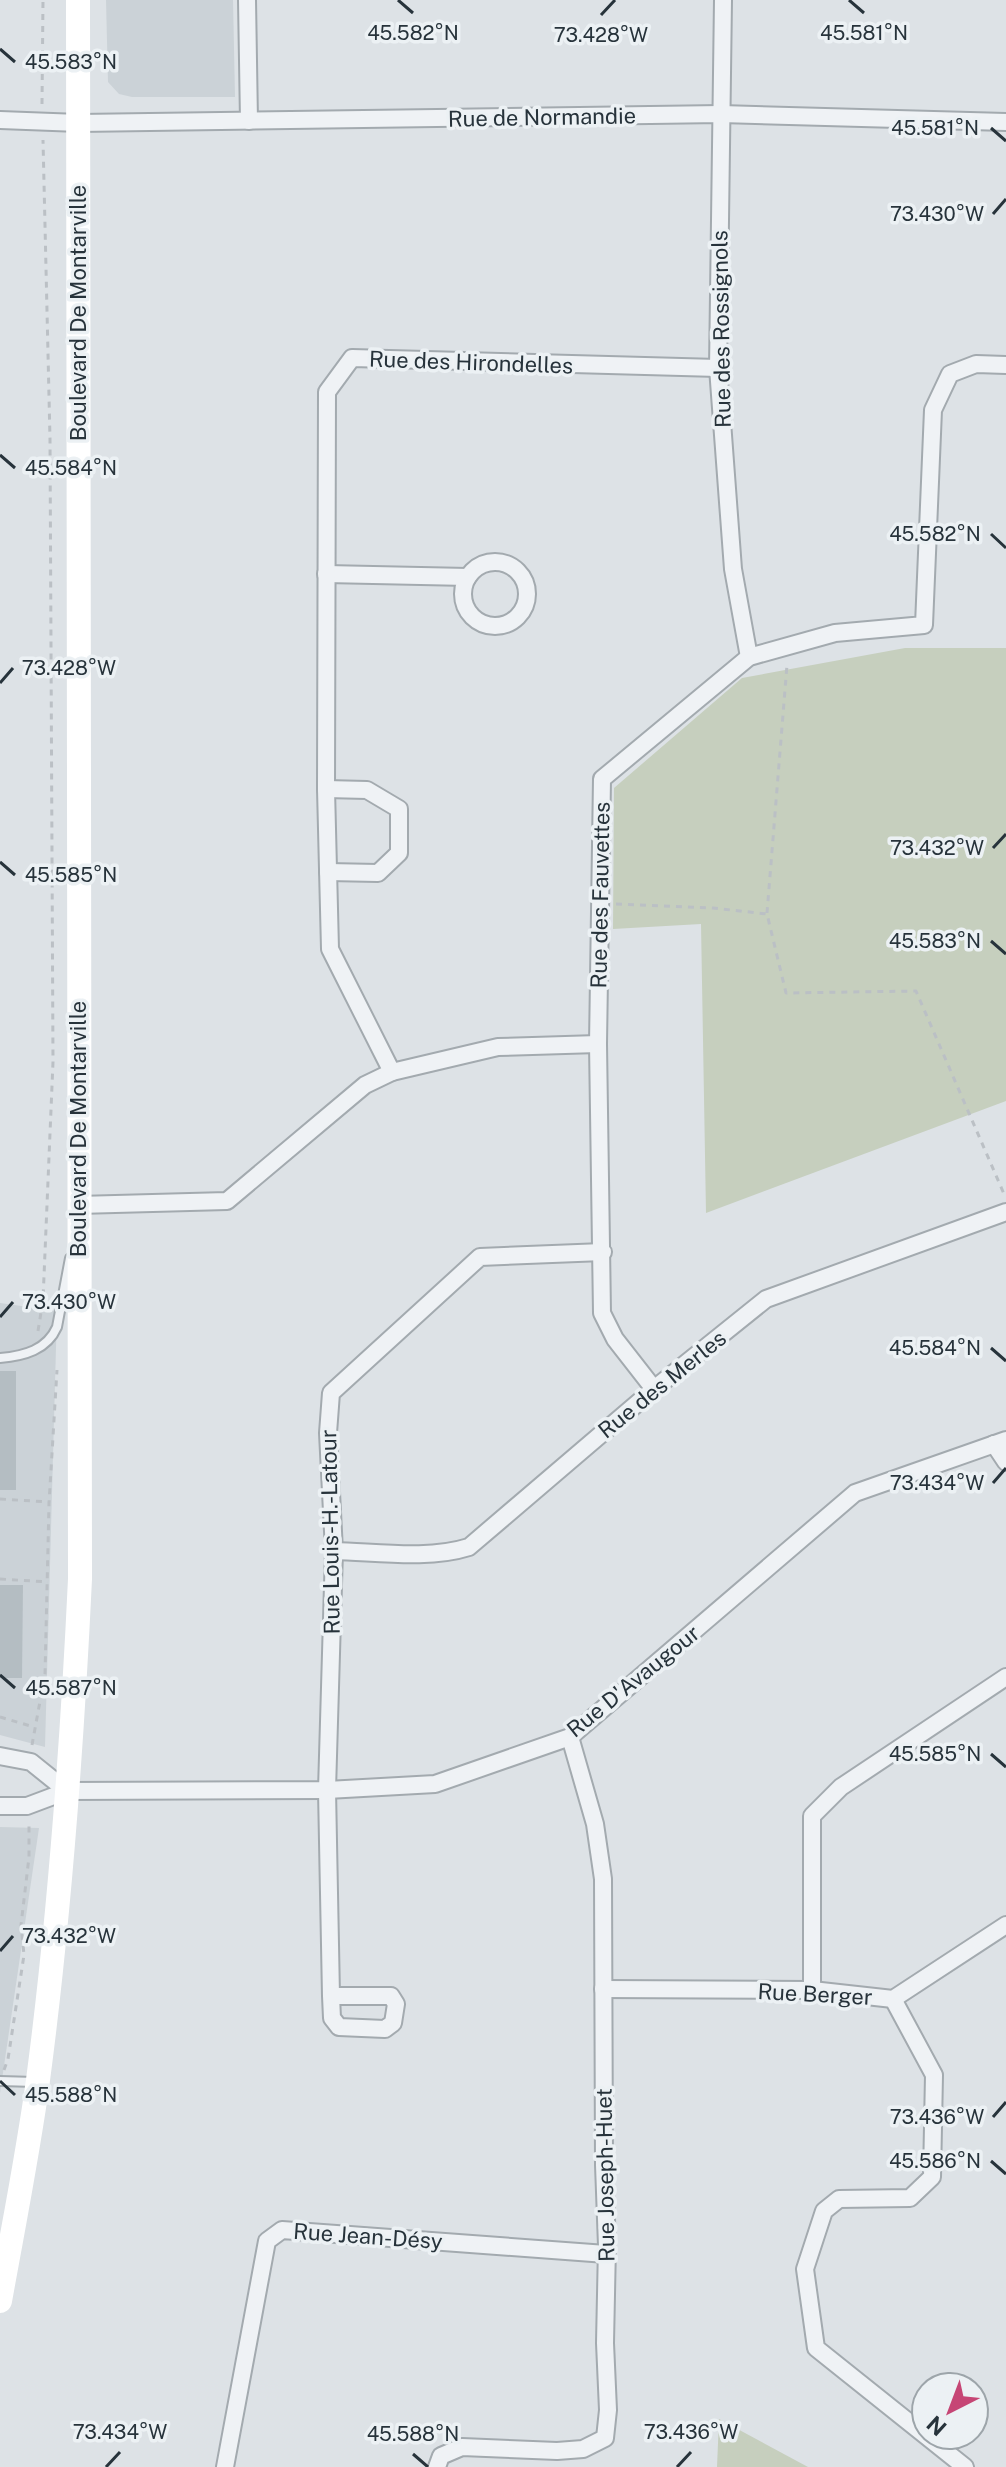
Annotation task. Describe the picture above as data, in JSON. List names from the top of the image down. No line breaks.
{"streets":{"street":["Rue de Normandie","Boulevard De Montarville","Rue des Rossignols","Rue des Hirondelles","Rue des Fauvettes","Rue des Merles","Rue Louis-H.-Latour","Rue D'Avaugour","Rue Berger","Rue Joseph-Huet","Rue Jean-Désy"]},"crossings":[["Rue de Normandie","Boulevard De Montarville"],["Rue de Normandie","Rue des Rossignols"],["Boulevard De Montarville","Rue D'Avaugour"],["Rue des Rossignols","Rue des Hirondelles"],["Rue des Rossignols","Rue des Fauvettes"],["Rue des Fauvettes","Rue des Merles"],["Rue des Fauvettes","Rue Louis-H.-Latour"],["Rue des Merles","Rue Louis-H.-Latour"],["Rue Louis-H.-Latour","Rue D'Avaugour"],["Rue D'Avaugour","Rue Joseph-Huet"],["Rue Berger","Rue Joseph-Huet"],["Rue Joseph-Huet","Rue Jean-Désy"]],"north":"bottom left","coordinates":["45.582°N","45.581°N","73.428°W","45.583°N","73.430°W","45.584°N","73.432°W","45.585°N","73.434°W","45.587°N","45.588°N","73.436°W","45.586°N"]}
